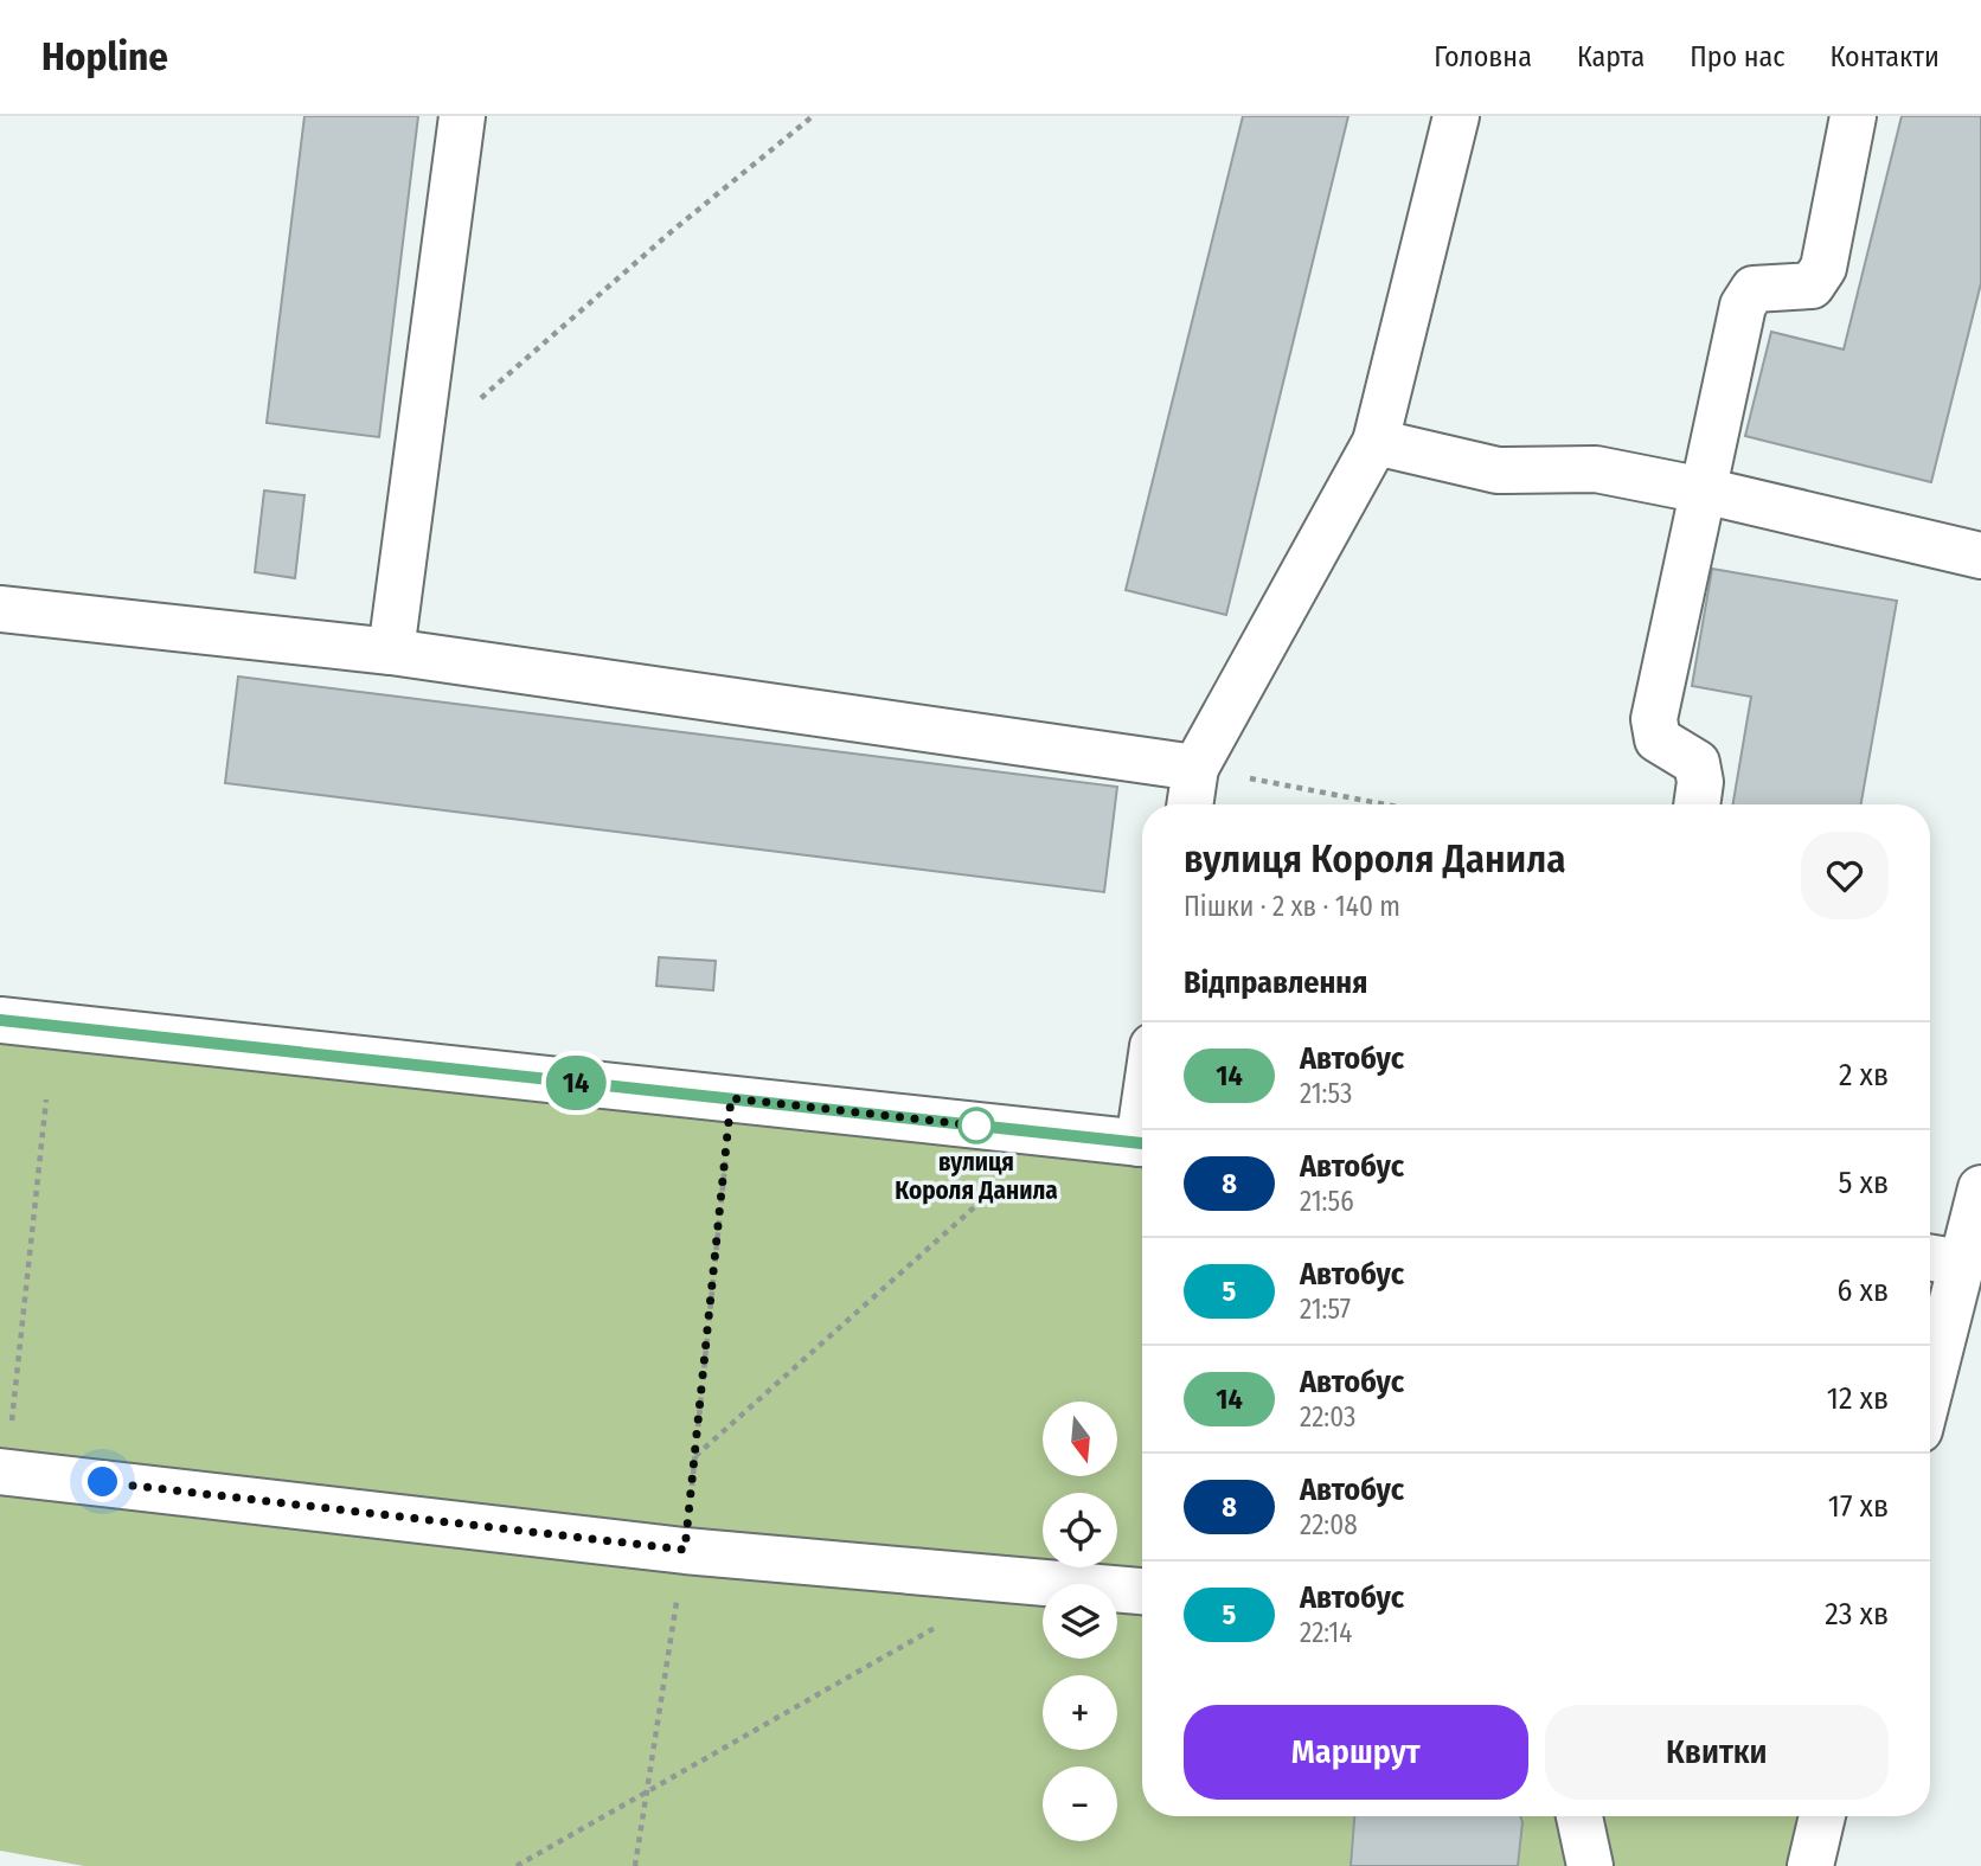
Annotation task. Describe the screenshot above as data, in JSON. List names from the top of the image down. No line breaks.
{"places":["вулиця Короля Данила"],"lines":["bus line 14"],"north":"bottom","page":{"header":"Hopline","nav":["Головна","Карта","Про нас","Контакти"],"on_map":"14","heading":[["вулиця Короля Данила","Пішки · 2 хв · 140 m"],"Відправлення"],"list":[{"mark":"14","name":"Автобус","note":"21:53","value":"2 хв"},{"mark":"8","name":"Автобус","note":"21:56","value":"5 хв"},{"mark":"5","name":"Автобус","note":"21:57","value":"6 хв"},{"mark":"14","name":"Автобус","note":"22:03","value":"12 хв"},{"mark":"8","name":"Автобус","note":"22:08","value":"17 хв"},{"mark":"5","name":"Автобус","note":"22:14","value":"23 хв"}],"map_buttons":["+","−"],"buttons":["Маршрут","Квитки"]}}
